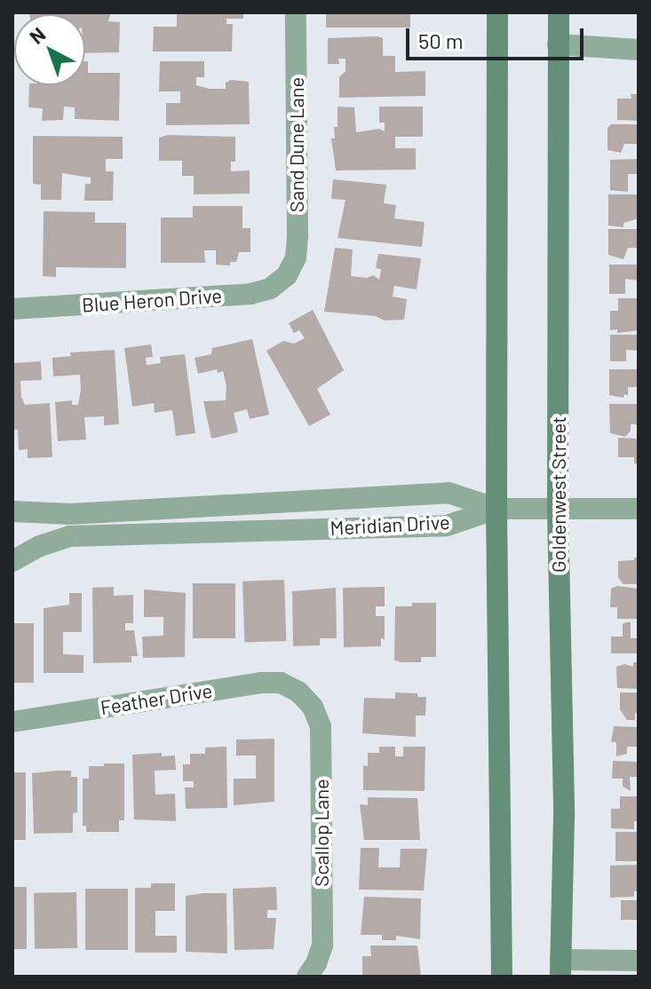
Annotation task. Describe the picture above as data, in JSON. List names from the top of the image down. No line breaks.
{"streets":{"main road":["Goldenwest Street"],"street":["Sand Dune Lane","Blue Heron Drive","Meridian Drive","Feather Drive","Scallop Lane"]},"crossings":[["Sand Dune Lane","Blue Heron Drive"],["Feather Drive","Scallop Lane"]],"scale_bar":"50 m","north":"top left"}
